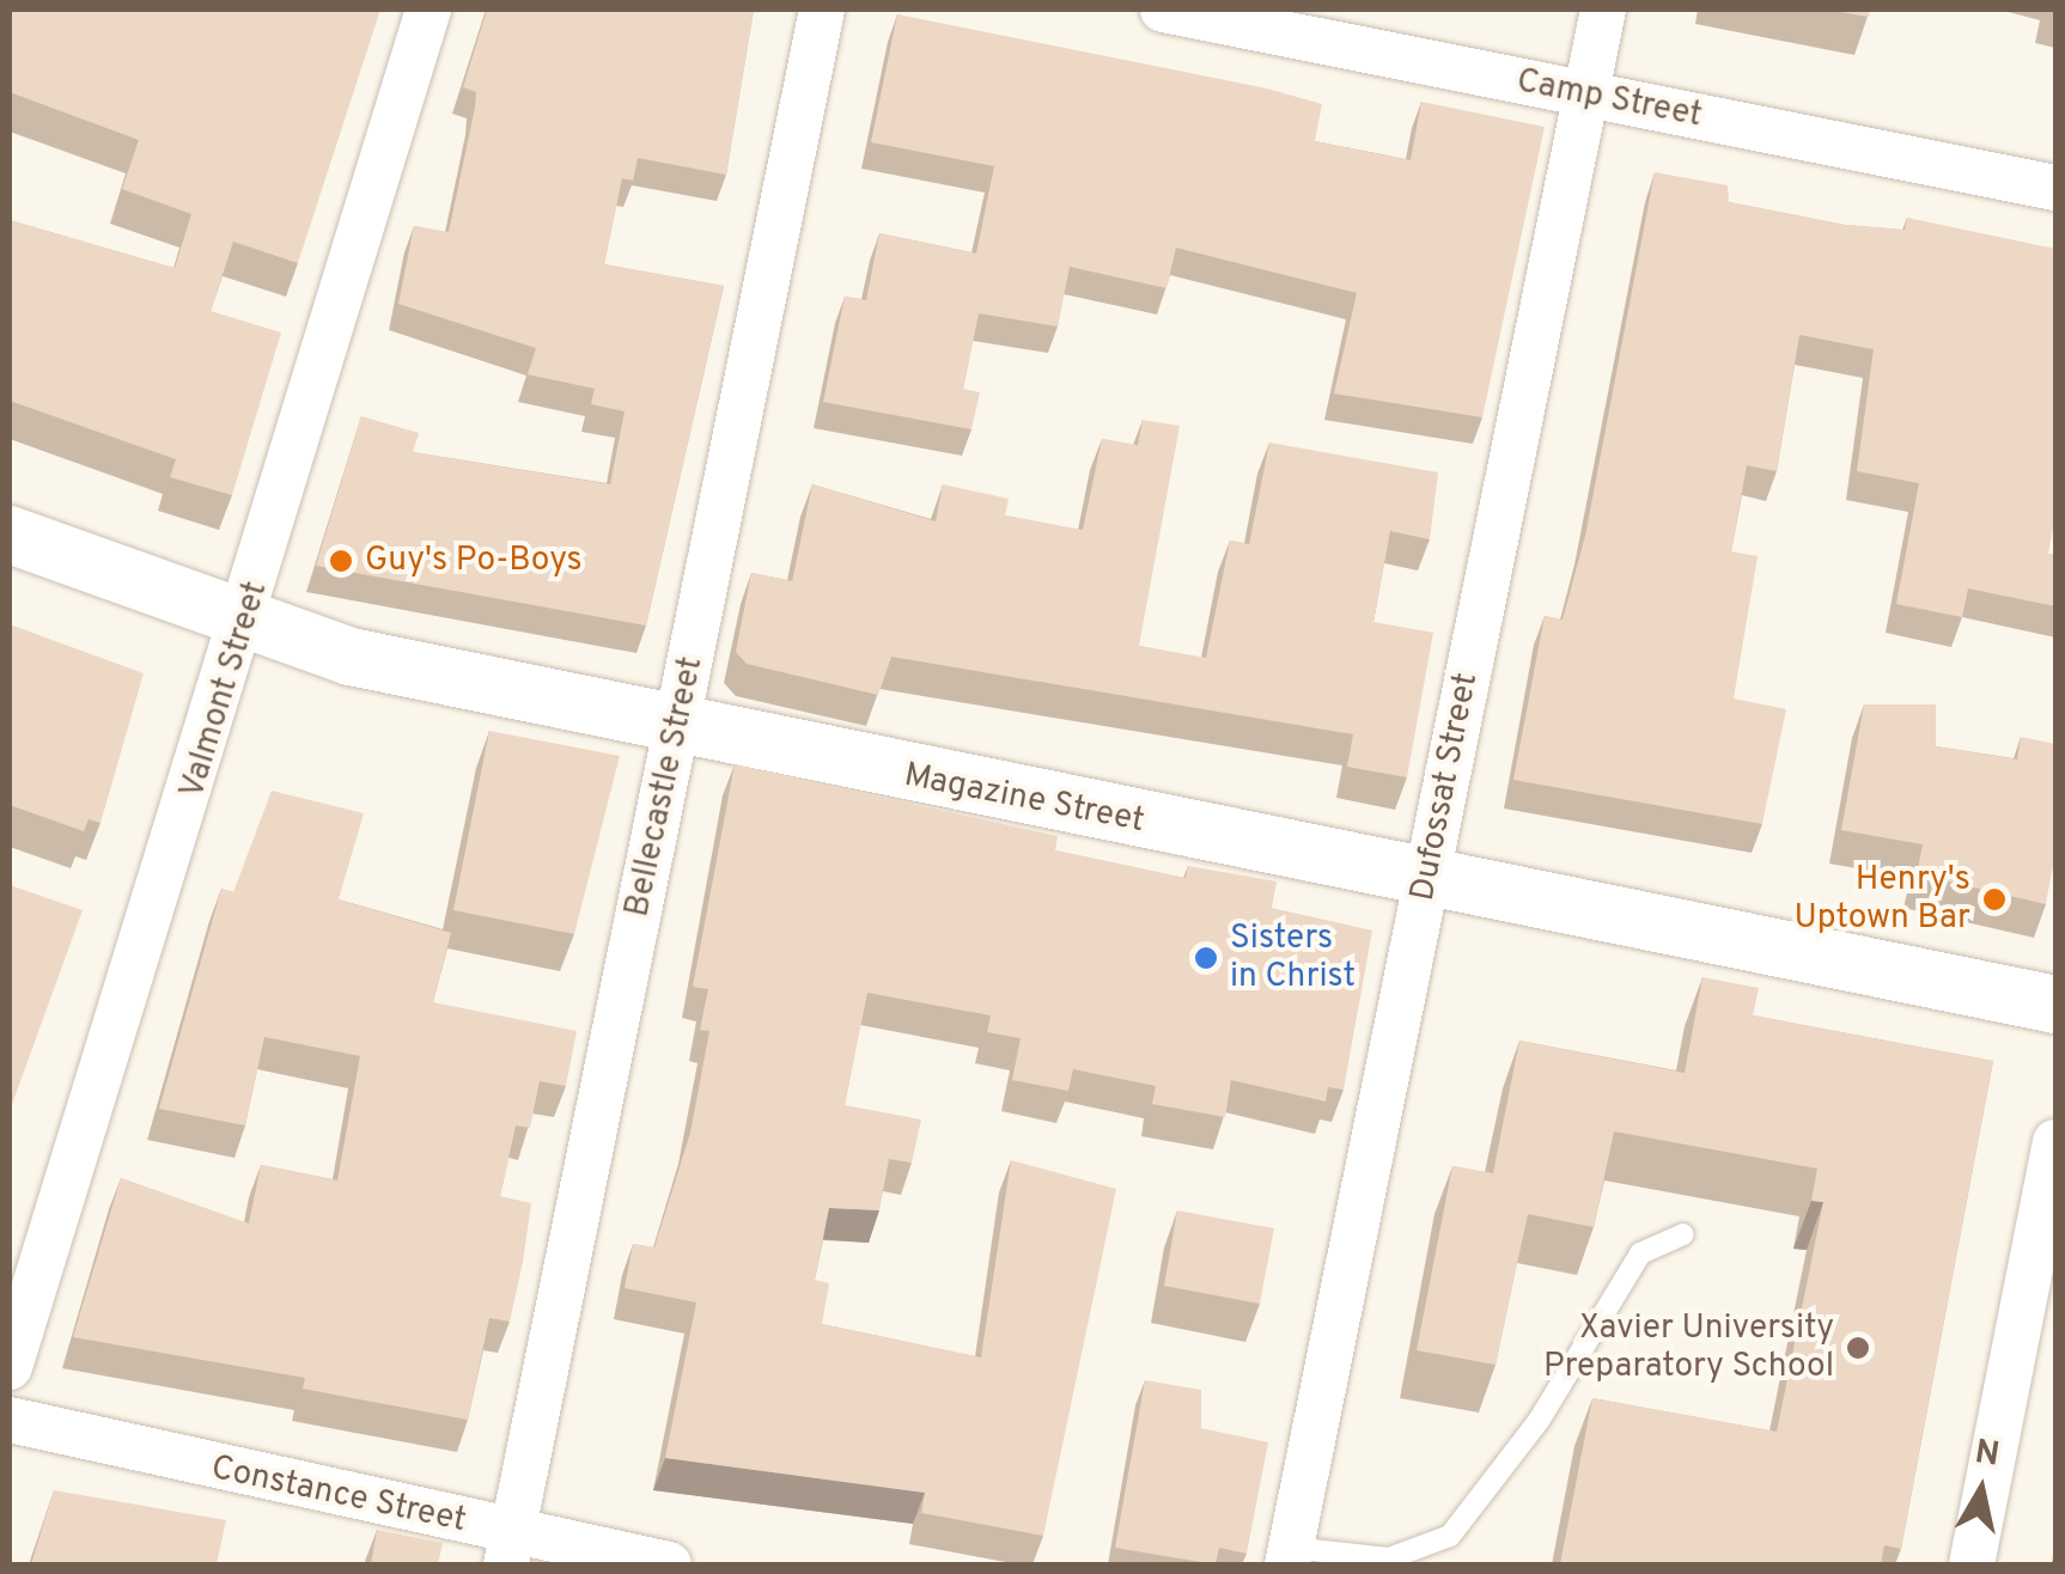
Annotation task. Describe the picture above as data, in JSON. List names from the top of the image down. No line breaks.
{"streets":{"street":["Camp Street","Valmont Street","Bellecastle Street","Dufossat Street","Magazine Street","Constance Street"]},"crossings":[["Camp Street","Dufossat Street"],["Valmont Street","Magazine Street"],["Bellecastle Street","Magazine Street"],["Bellecastle Street","Constance Street"],["Dufossat Street","Magazine Street"]],"places":["Guy's Po-Boys","Henry's Uptown Bar","Sisters in Christ","Xavier University Preparatory School"],"north":"top"}
